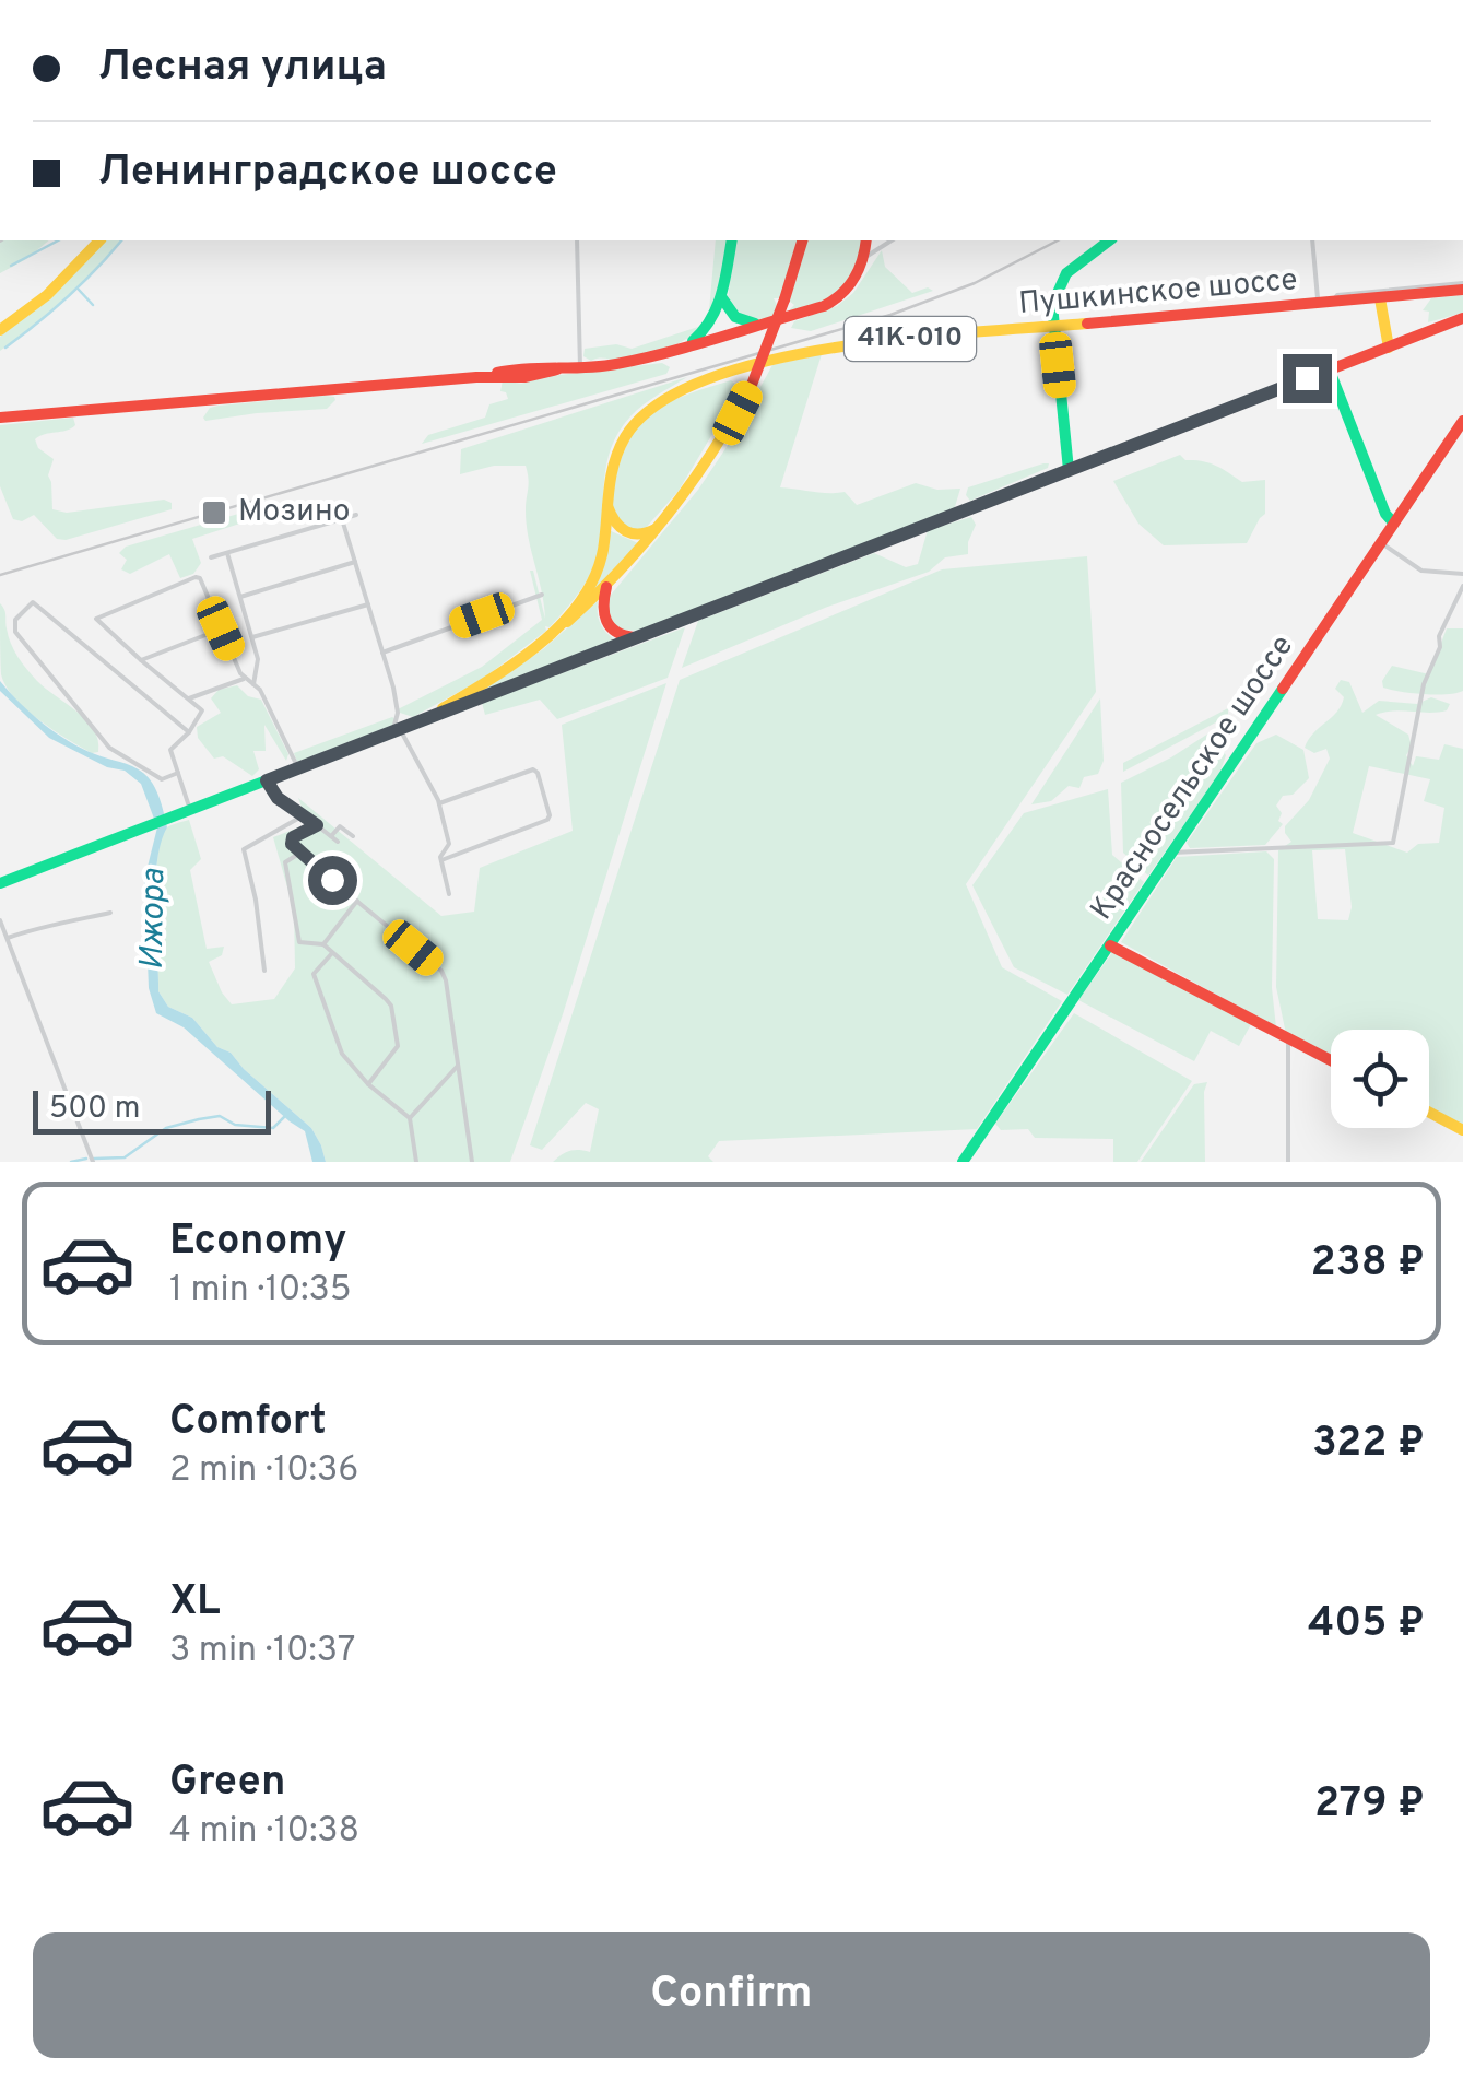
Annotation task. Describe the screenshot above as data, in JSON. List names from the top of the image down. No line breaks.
{"streets":{"main road":["Пушкинское шоссе","41К-010","Красносельское шоссе"]},"water":["Ижора"],"places":{"transit":["Мозино"]},"scale_bar":"500 m","page":{"banner":["Лесная улица","Ленинградское шоссе"],"scale":"500 m","list":[{"name":"Economy","note":"1 min · 10:35","value":"238 ₽"},{"name":"Comfort","note":"2 min · 10:36","value":"322 ₽"},{"name":"XL","note":"3 min · 10:37","value":"405 ₽"},{"name":"Green","note":"4 min · 10:38","value":"279 ₽"}],"buttons":"Confirm"}}
